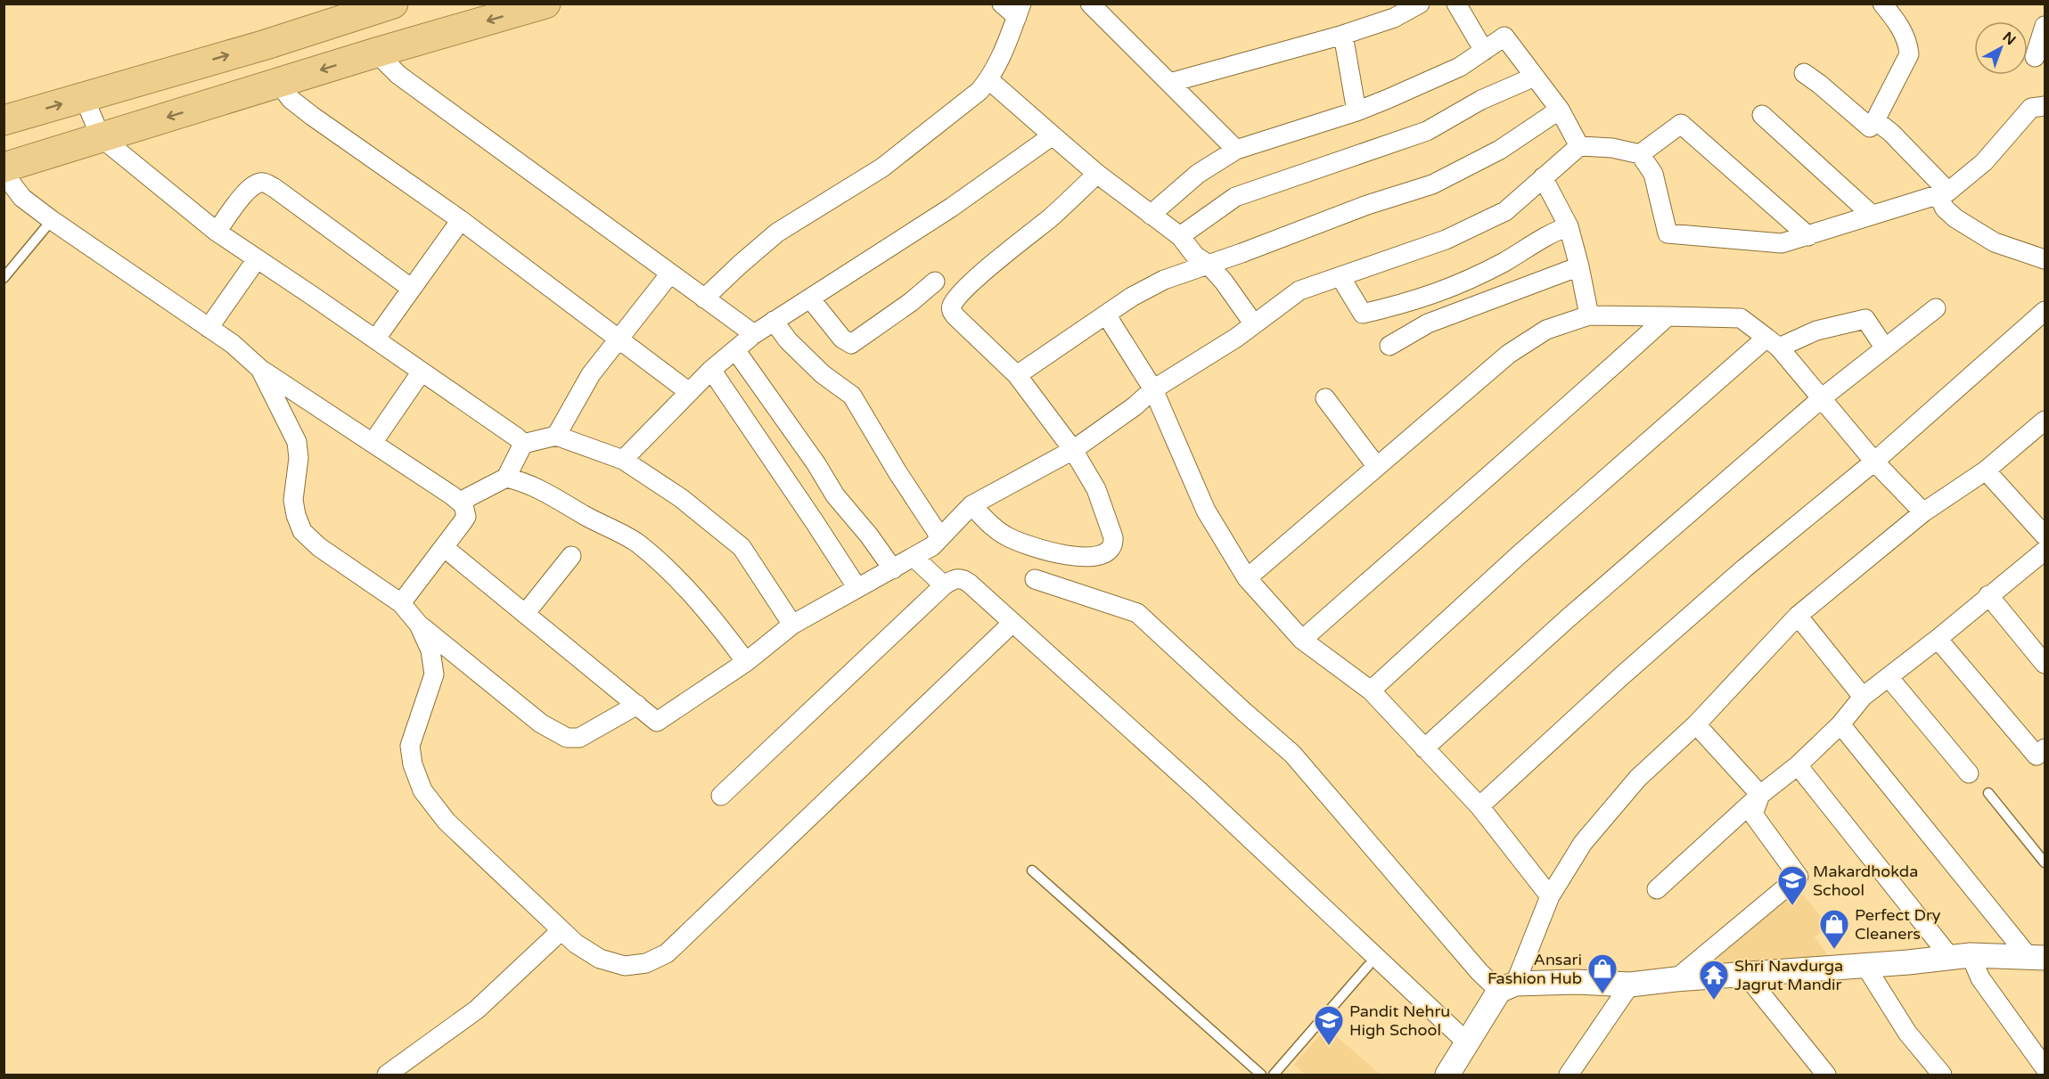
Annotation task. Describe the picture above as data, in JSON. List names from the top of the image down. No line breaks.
{"places":{"school or university":["Makardhokda School","Pandit Nehru High School"],"shop":["Perfect Dry Cleaners","Ansari Fashion Hub"],"temple":["Shri Navdurga Jagrut Mandir"]},"north":"top right"}
